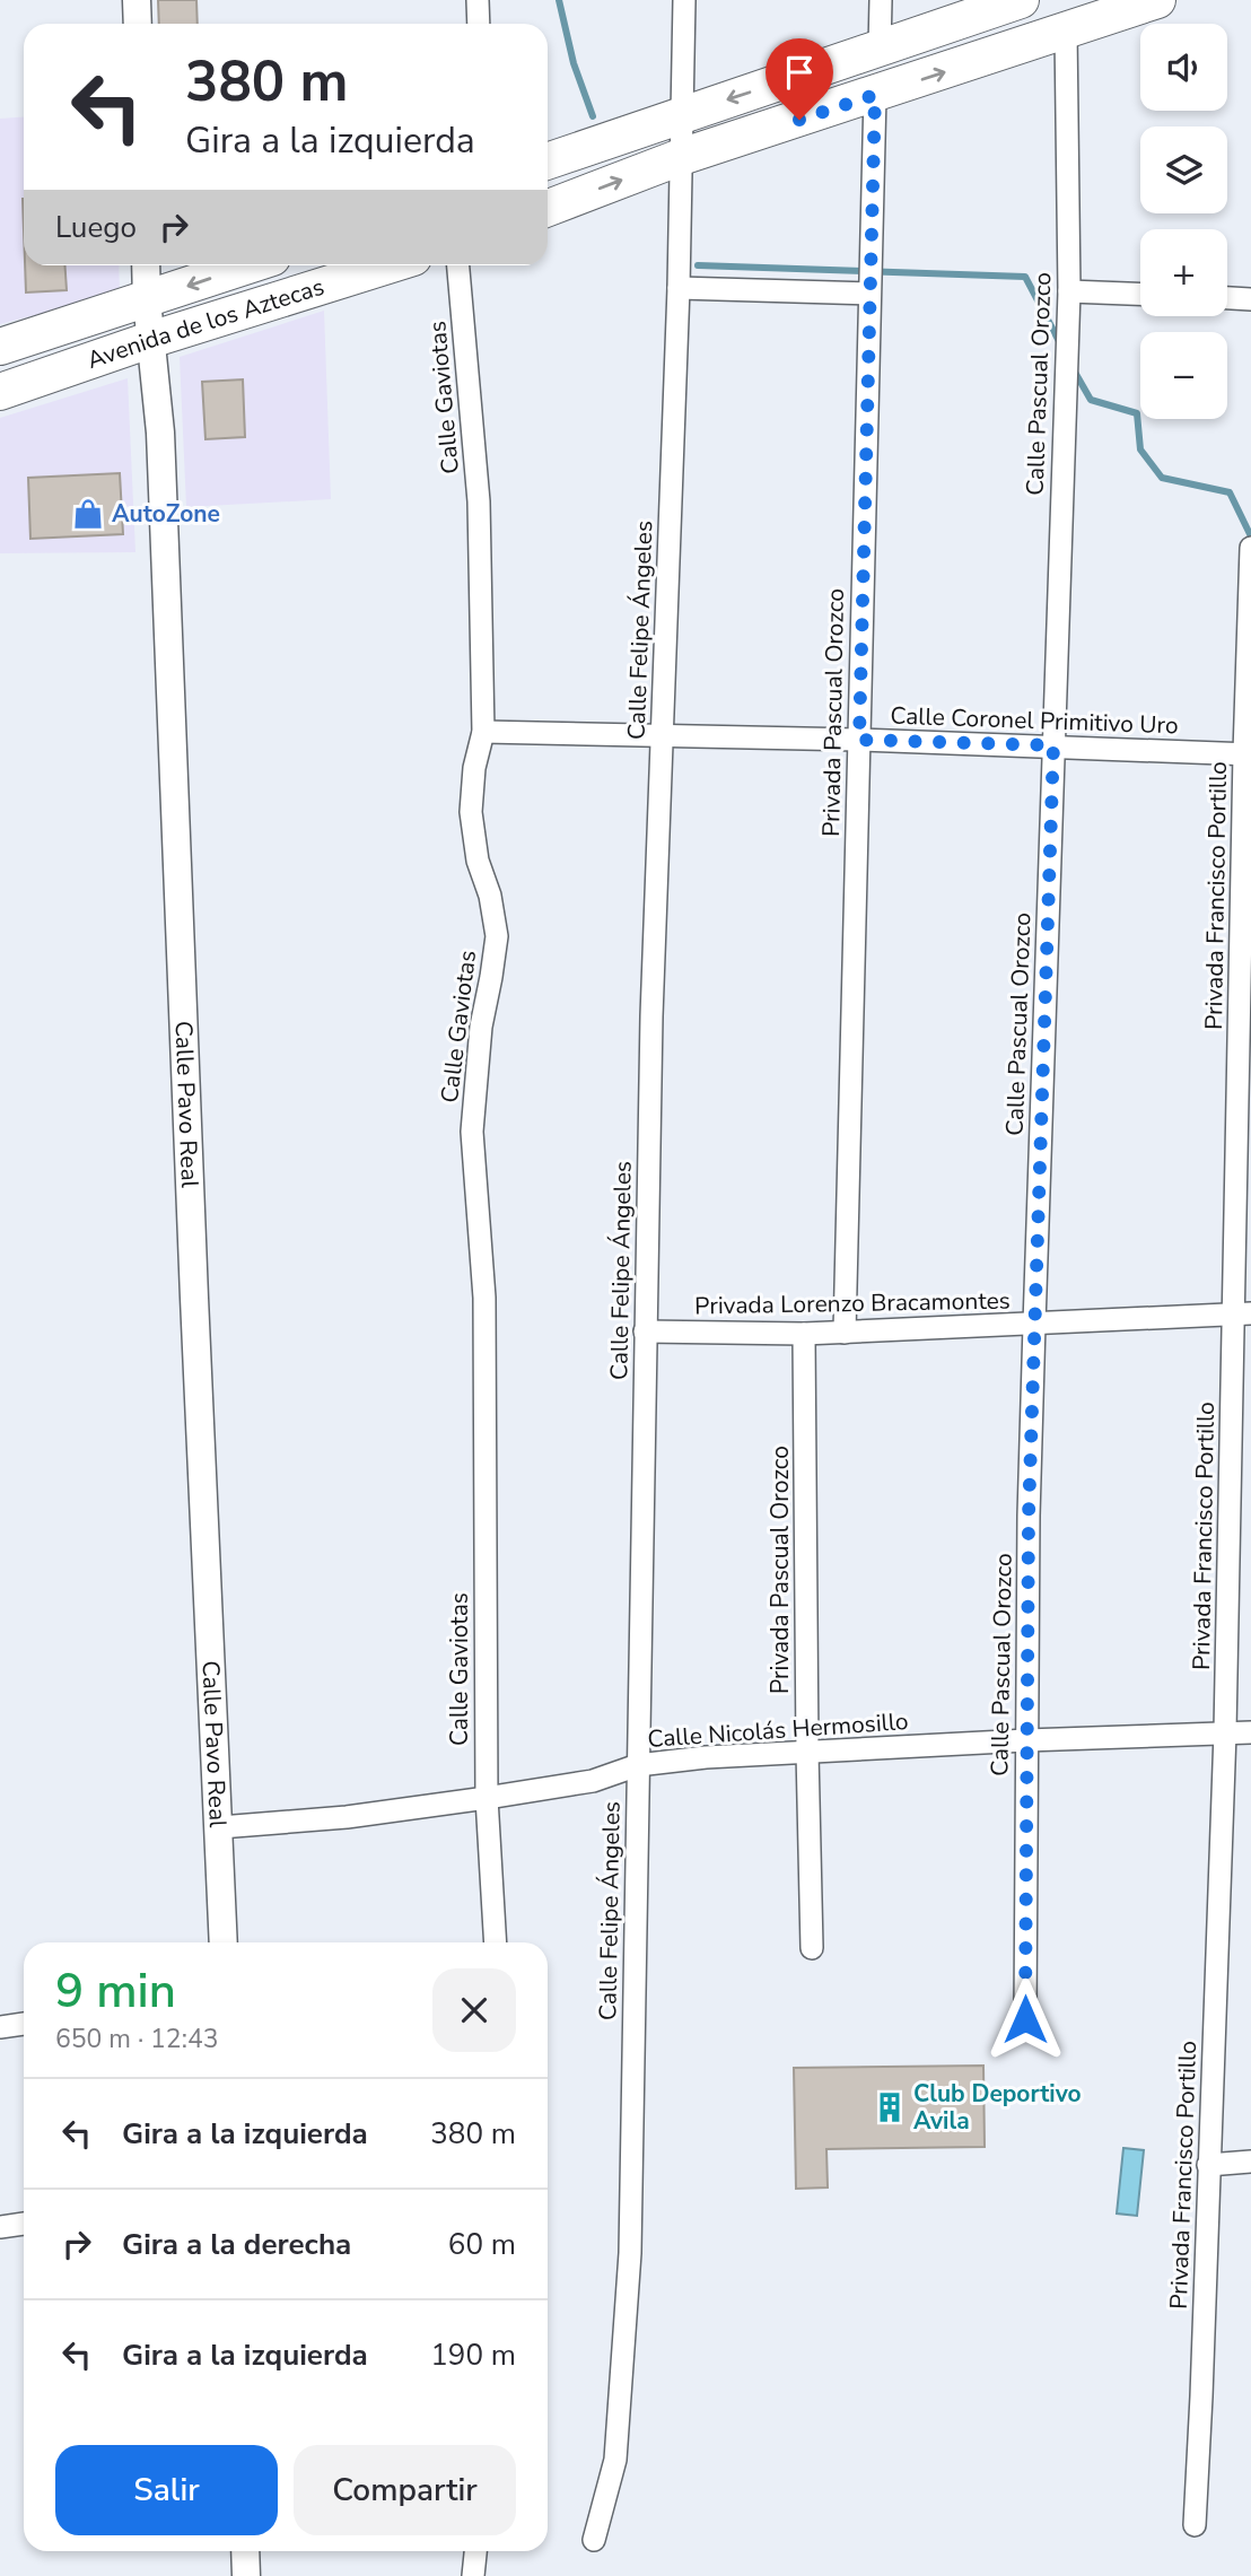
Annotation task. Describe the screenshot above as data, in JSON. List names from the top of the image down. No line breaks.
{"streets":{"main road":["Avenida de los Aztecas"],"street":["Calle Pascual Orozco","Calle Gaviotas","Calle Felipe Ángeles","Privada Pascual Orozco","Calle Coronel Primitivo Uro","Privada Francisco Portillo","Calle Pavo Real","Privada Lorenzo Bracamontes","Calle Nicolás Hermosillo"]},"crossings":[["Avenida de los Aztecas","Calle Pavo Real"],["Calle Pascual Orozco","Calle Coronel Primitivo Uro"],["Calle Pascual Orozco","Privada Lorenzo Bracamontes"],["Calle Pascual Orozco","Calle Nicolás Hermosillo"],["Calle Gaviotas","Calle Coronel Primitivo Uro"],["Calle Gaviotas","Calle Nicolás Hermosillo"],["Calle Felipe Ángeles","Calle Coronel Primitivo Uro"],["Calle Felipe Ángeles","Privada Lorenzo Bracamontes"],["Calle Felipe Ángeles","Calle Nicolás Hermosillo"],["Privada Pascual Orozco","Calle Coronel Primitivo Uro"],["Privada Pascual Orozco","Privada Lorenzo Bracamontes"],["Privada Pascual Orozco","Calle Nicolás Hermosillo"],["Calle Coronel Primitivo Uro","Privada Francisco Portillo"],["Privada Francisco Portillo","Privada Lorenzo Bracamontes"],["Privada Francisco Portillo","Calle Nicolás Hermosillo"],["Calle Pavo Real","Calle Nicolás Hermosillo"]],"places":{"shop":["AutoZone"],"building":["Club Deportivo Avila"]},"page":{"map_buttons":["+","−"],"turn":["380 m","Gira a la izquierda"],"then":"Luego","heading":["9 min","650 m · 12:43"],"list":[{"name":"Gira a la izquierda","value":"380 m"},{"name":"Gira a la derecha","value":"60 m"},{"name":"Gira a la izquierda","value":"190 m"}],"buttons":["Salir","Compartir"]}}
